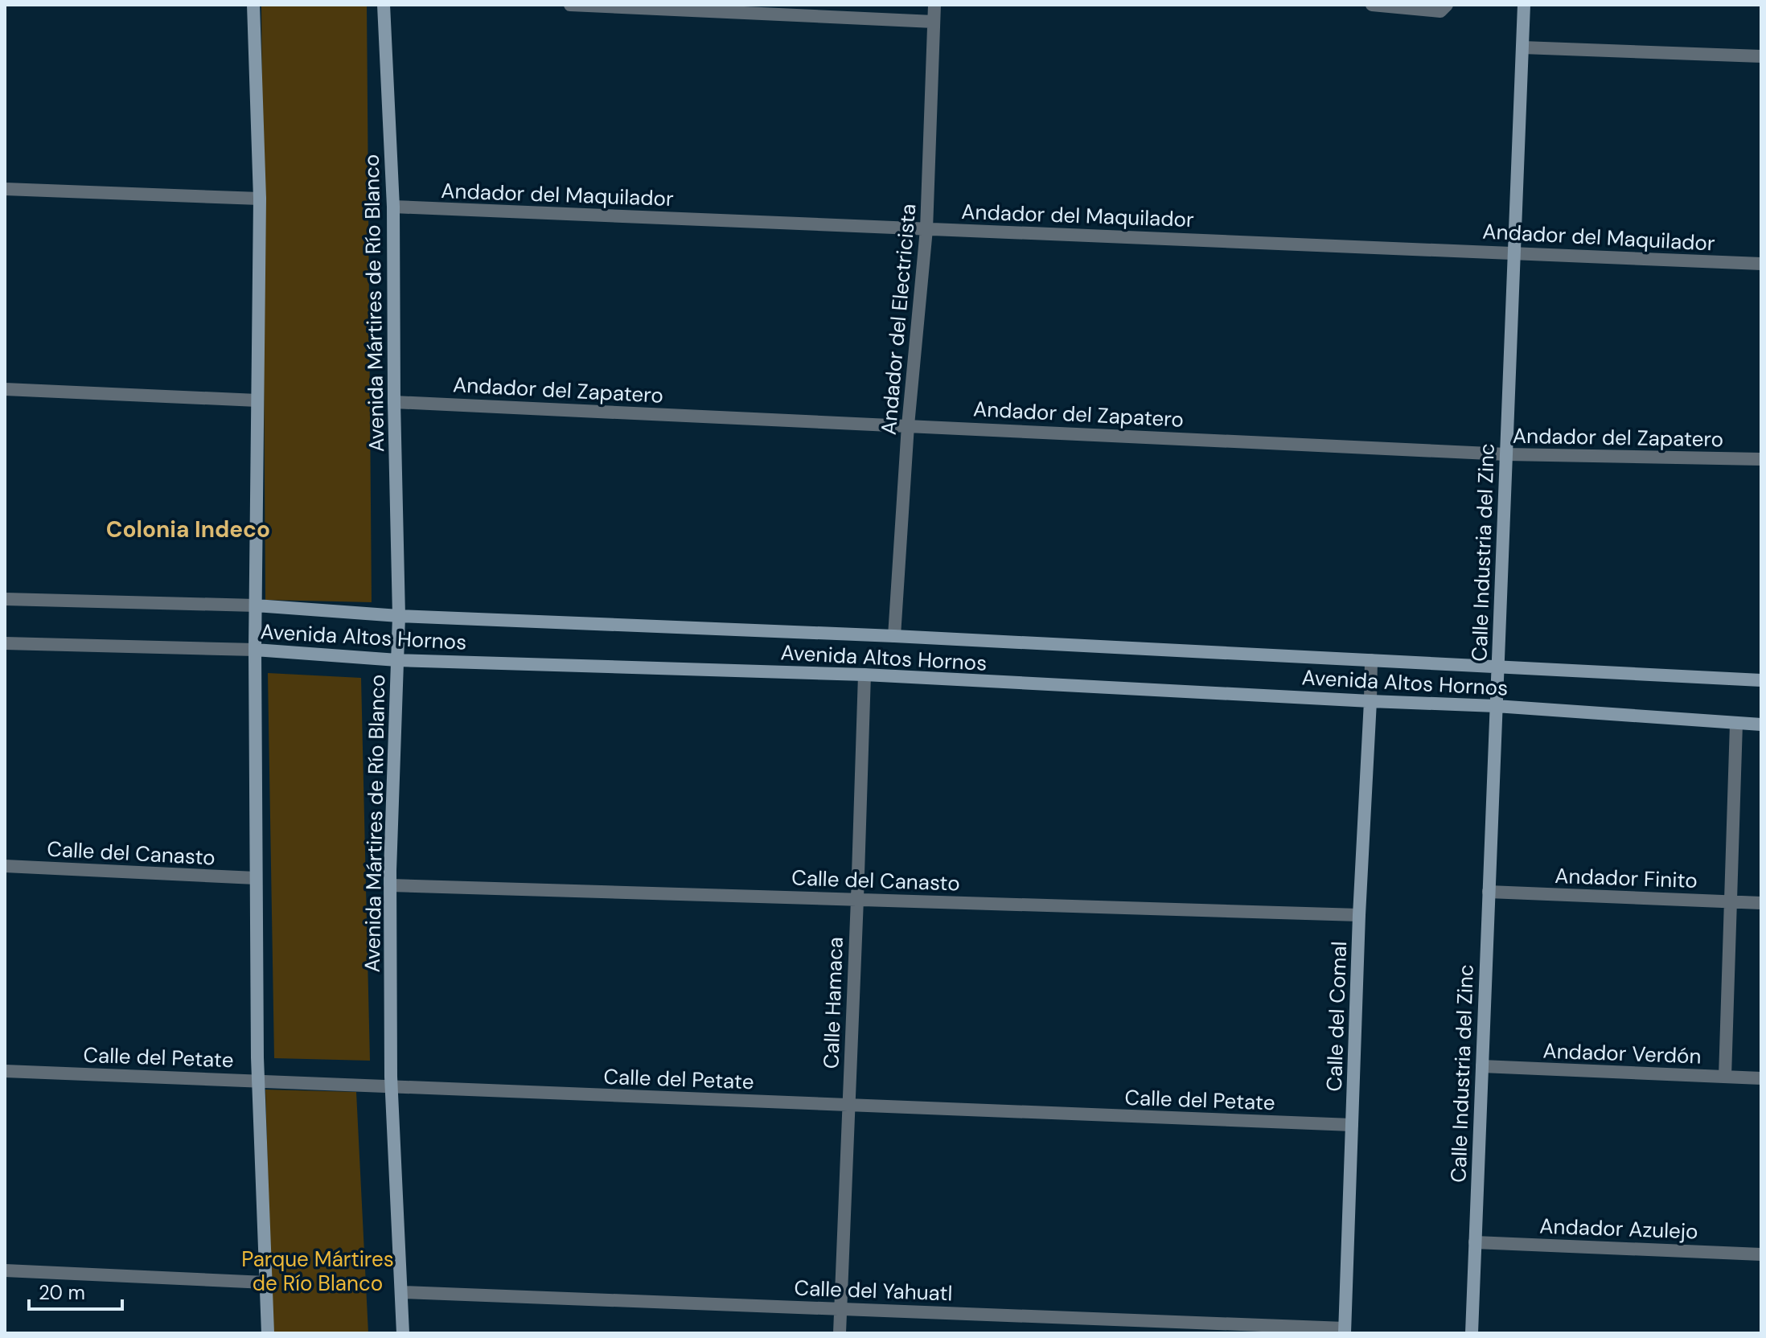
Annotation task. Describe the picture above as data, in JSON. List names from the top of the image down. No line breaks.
{"streets":{"street":["Andador del Maquilador","Avenida Mártires de Río Blanco","Andador del Electricista","Andador del Zapatero","Calle Industria del Zinc","Avenida Altos Hornos","Calle del Canasto","Andador Finito","Calle Hamaca","Calle del Comal","Andador Verdón","Calle del Petate","Andador Azulejo","Calle del Yahuatl"]},"crossings":[["Andador del Maquilador","Avenida Mártires de Río Blanco"],["Andador del Maquilador","Andador del Electricista"],["Andador del Maquilador","Calle Industria del Zinc"],["Avenida Mártires de Río Blanco","Andador del Zapatero"],["Avenida Mártires de Río Blanco","Avenida Altos Hornos"],["Avenida Mártires de Río Blanco","Calle del Canasto"],["Avenida Mártires de Río Blanco","Calle del Petate"],["Avenida Mártires de Río Blanco","Calle del Yahuatl"],["Andador del Electricista","Andador del Zapatero"],["Andador del Electricista","Avenida Altos Hornos"],["Andador del Zapatero","Calle Industria del Zinc"],["Calle Industria del Zinc","Avenida Altos Hornos"],["Calle Industria del Zinc","Andador Finito"],["Calle Industria del Zinc","Andador Verdón"],["Calle Industria del Zinc","Andador Azulejo"],["Avenida Altos Hornos","Calle Hamaca"],["Avenida Altos Hornos","Calle del Comal"],["Calle del Canasto","Calle Hamaca"],["Calle del Canasto","Calle del Comal"],["Calle Hamaca","Calle del Petate"],["Calle Hamaca","Calle del Yahuatl"],["Calle del Comal","Calle del Petate"],["Calle del Comal","Calle del Yahuatl"]],"districts":["Colonia Indeco"],"parks":["Parque Mártires de Río Blanco"],"scale_bar":"20 m"}
